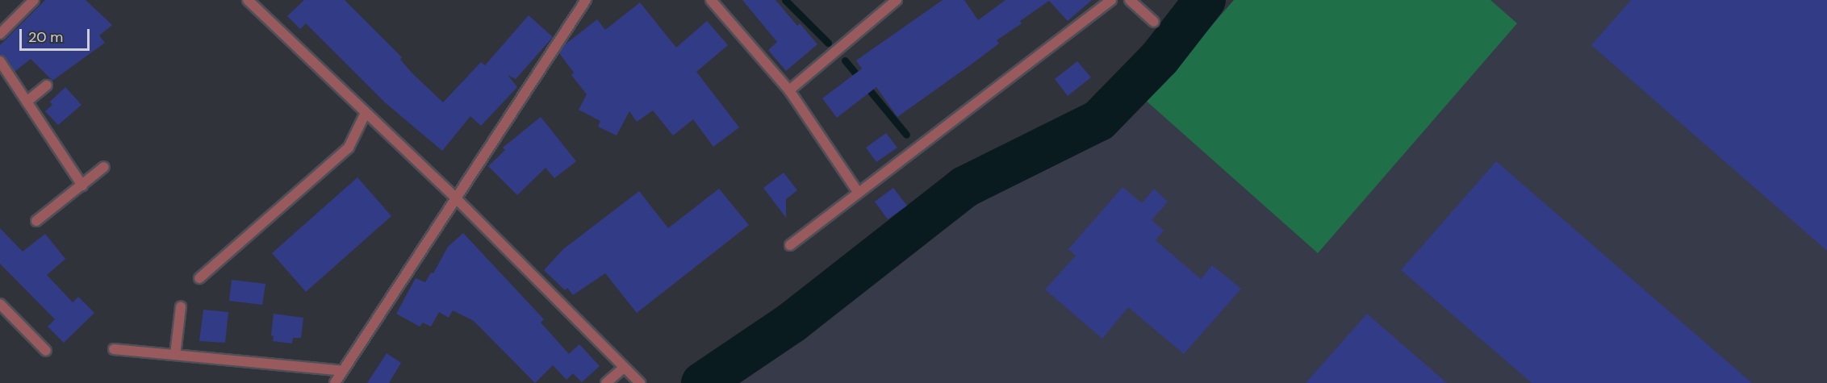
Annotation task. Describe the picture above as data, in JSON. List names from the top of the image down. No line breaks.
{"scale_bar":"20 m"}
